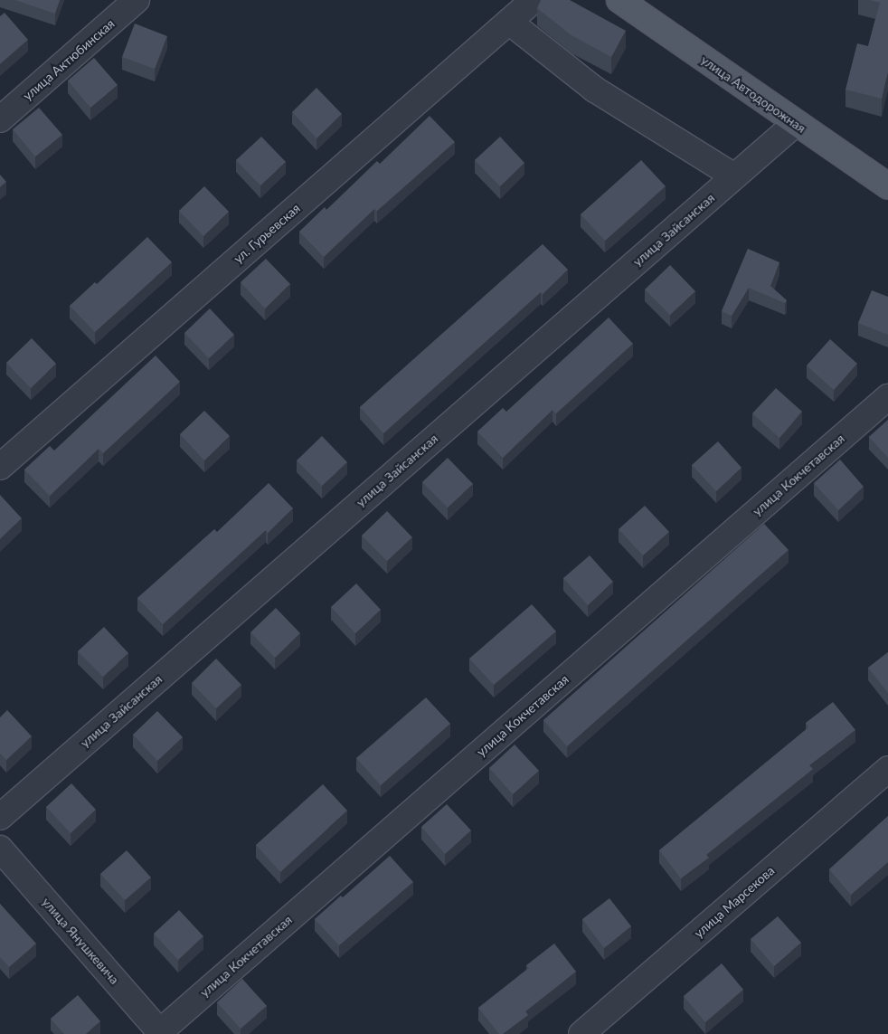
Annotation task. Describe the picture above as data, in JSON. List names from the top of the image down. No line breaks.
{"streets":{"main road":["улица Автодорожная"],"street":["улица Актюбинская","улица Зайсанская","ул. Гурьевская","улица Кокчетавская","улица Марсекова","улица Янушкевича"]},"crossings":[["улица Автодорожная","улица Зайсанская"],["улица Кокчетавская","улица Янушкевича"]]}
